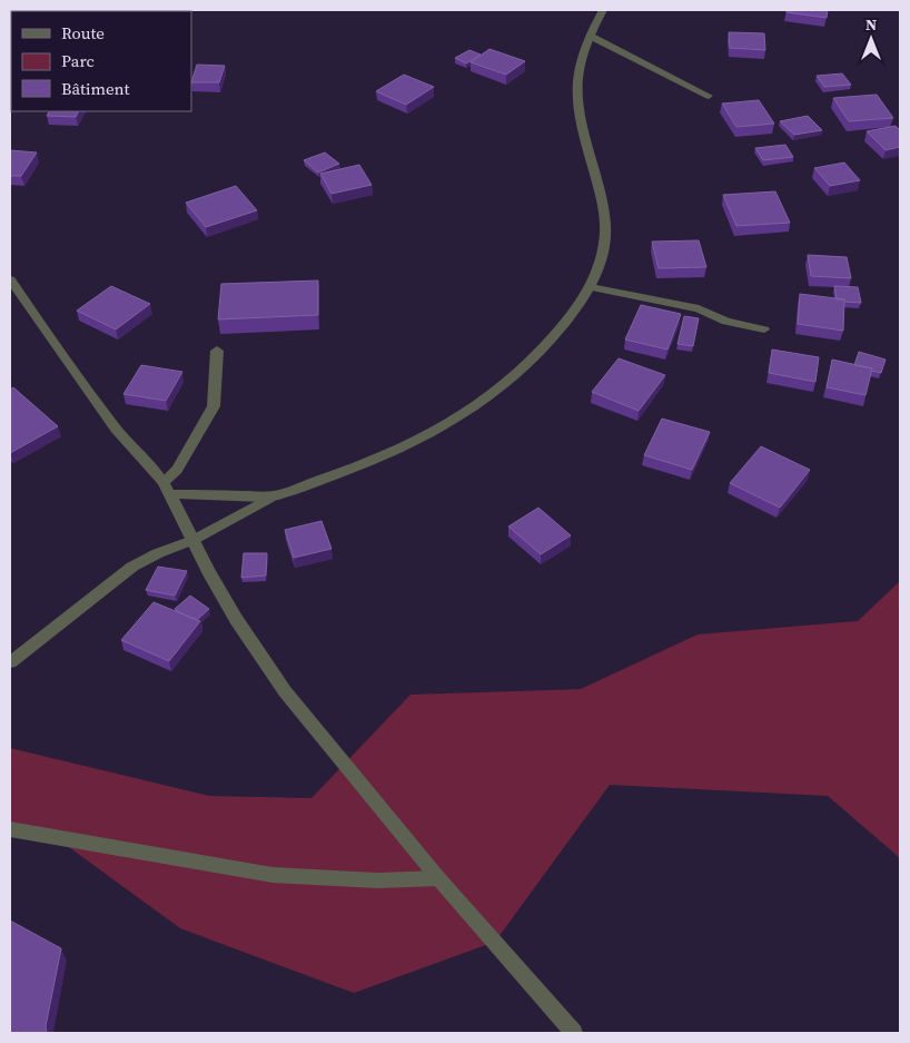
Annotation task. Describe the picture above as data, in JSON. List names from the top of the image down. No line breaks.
{"legend":["Route","Parc","Bâtiment"],"north":"top"}
